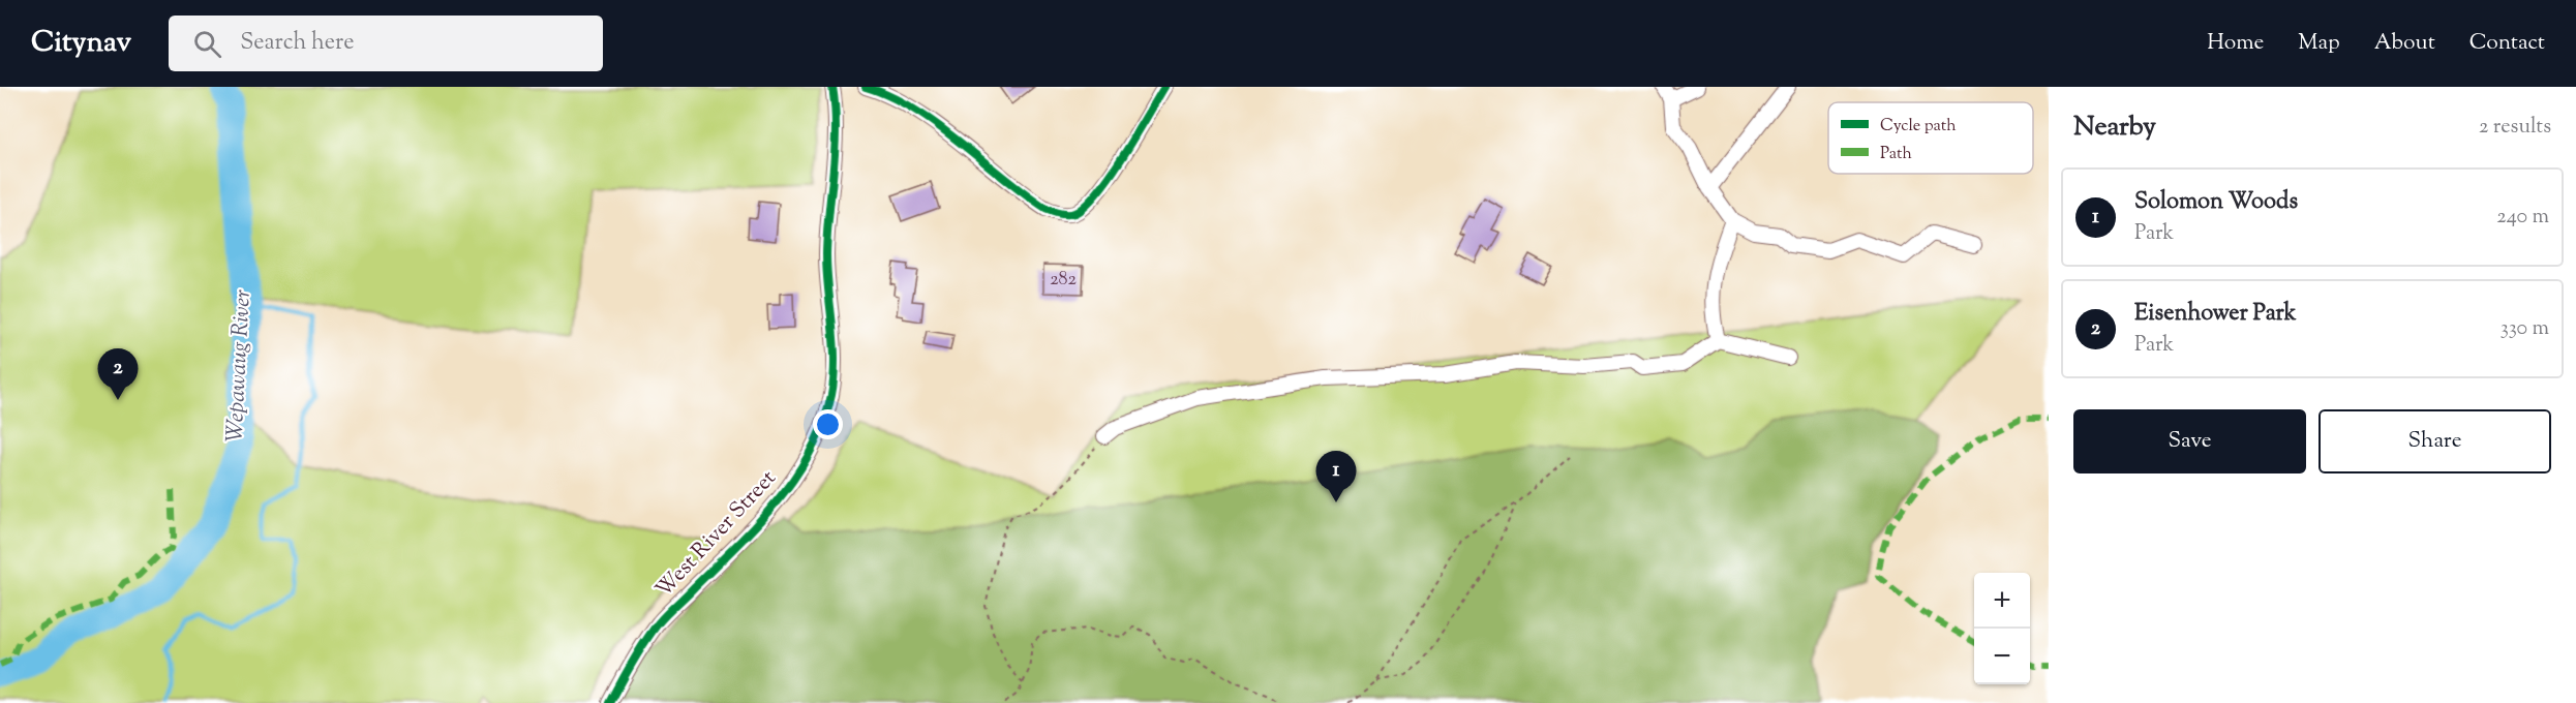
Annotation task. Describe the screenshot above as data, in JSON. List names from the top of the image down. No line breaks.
{"streets":{"street":["West River Street"]},"water":["Wepawaug River"],"house_numbers":["282"],"legend":["Cycle path","Path"],"page":{"header":"Citynav","search":"Search here","nav":["Home","Map","About","Contact"],"heading":["Nearby","2 results"],"list":[{"mark":"1","name":"Solomon Woods","note":"Park","value":"240 m"},{"mark":"2","name":"Eisenhower Park","note":"Park","value":"330 m"}],"pins":["2","1"],"buttons":["Save","Share"],"map_buttons":["+","−"]}}
